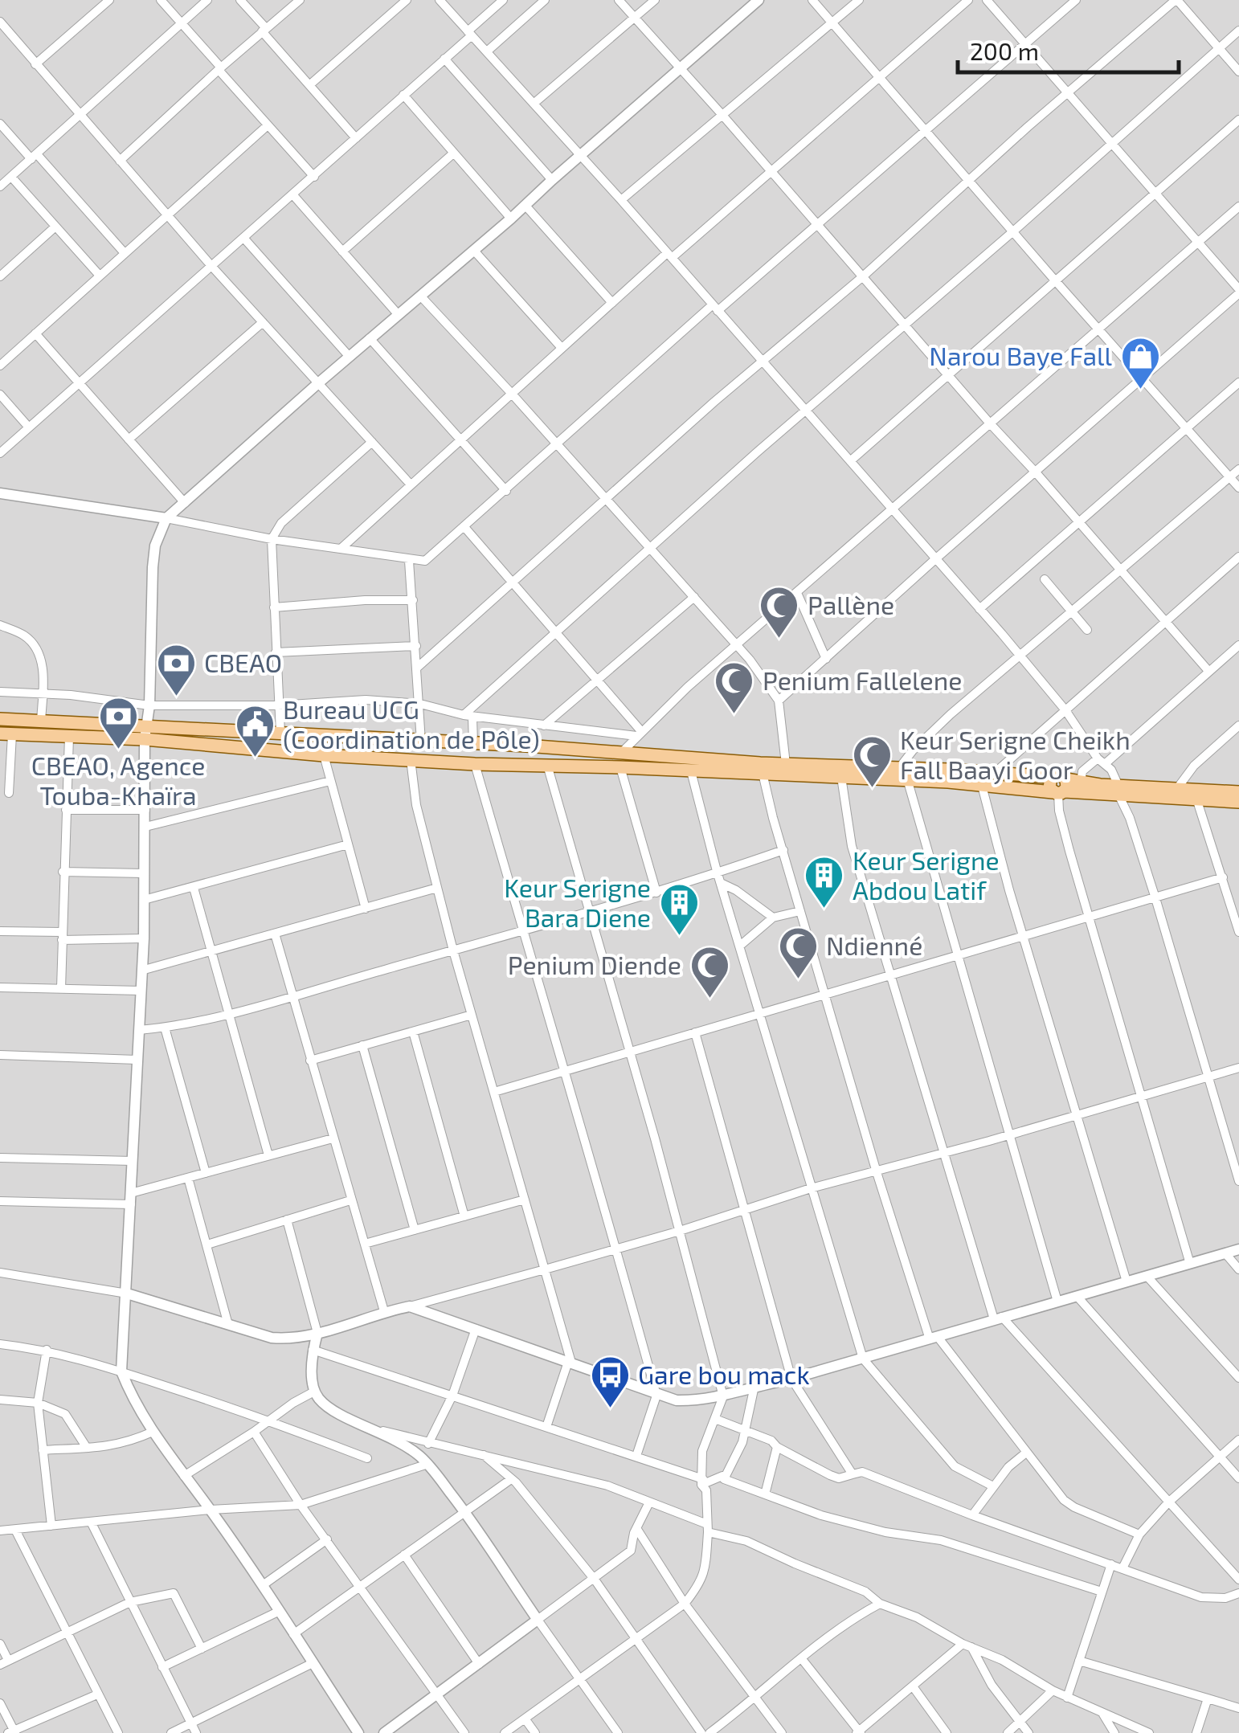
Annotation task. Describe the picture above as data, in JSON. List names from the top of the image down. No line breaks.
{"places":{"shop":["Narou Baye Fall"],"mosque":["Pallène","Penium Fallelene","Keur Serigne Cheikh Fall Baayi Goor","Ndienné","Penium Diende"],"bank":["CBEAO","CBEAO, Agence Touba-Khaïra"],"public building":["Bureau UCG (Coordination de Pôle)"],"building":["Keur Serigne Abdou Latif","Keur Serigne Bara Diene"],"bus stop":["Gare bou mack"]},"scale_bar":"200 m"}
